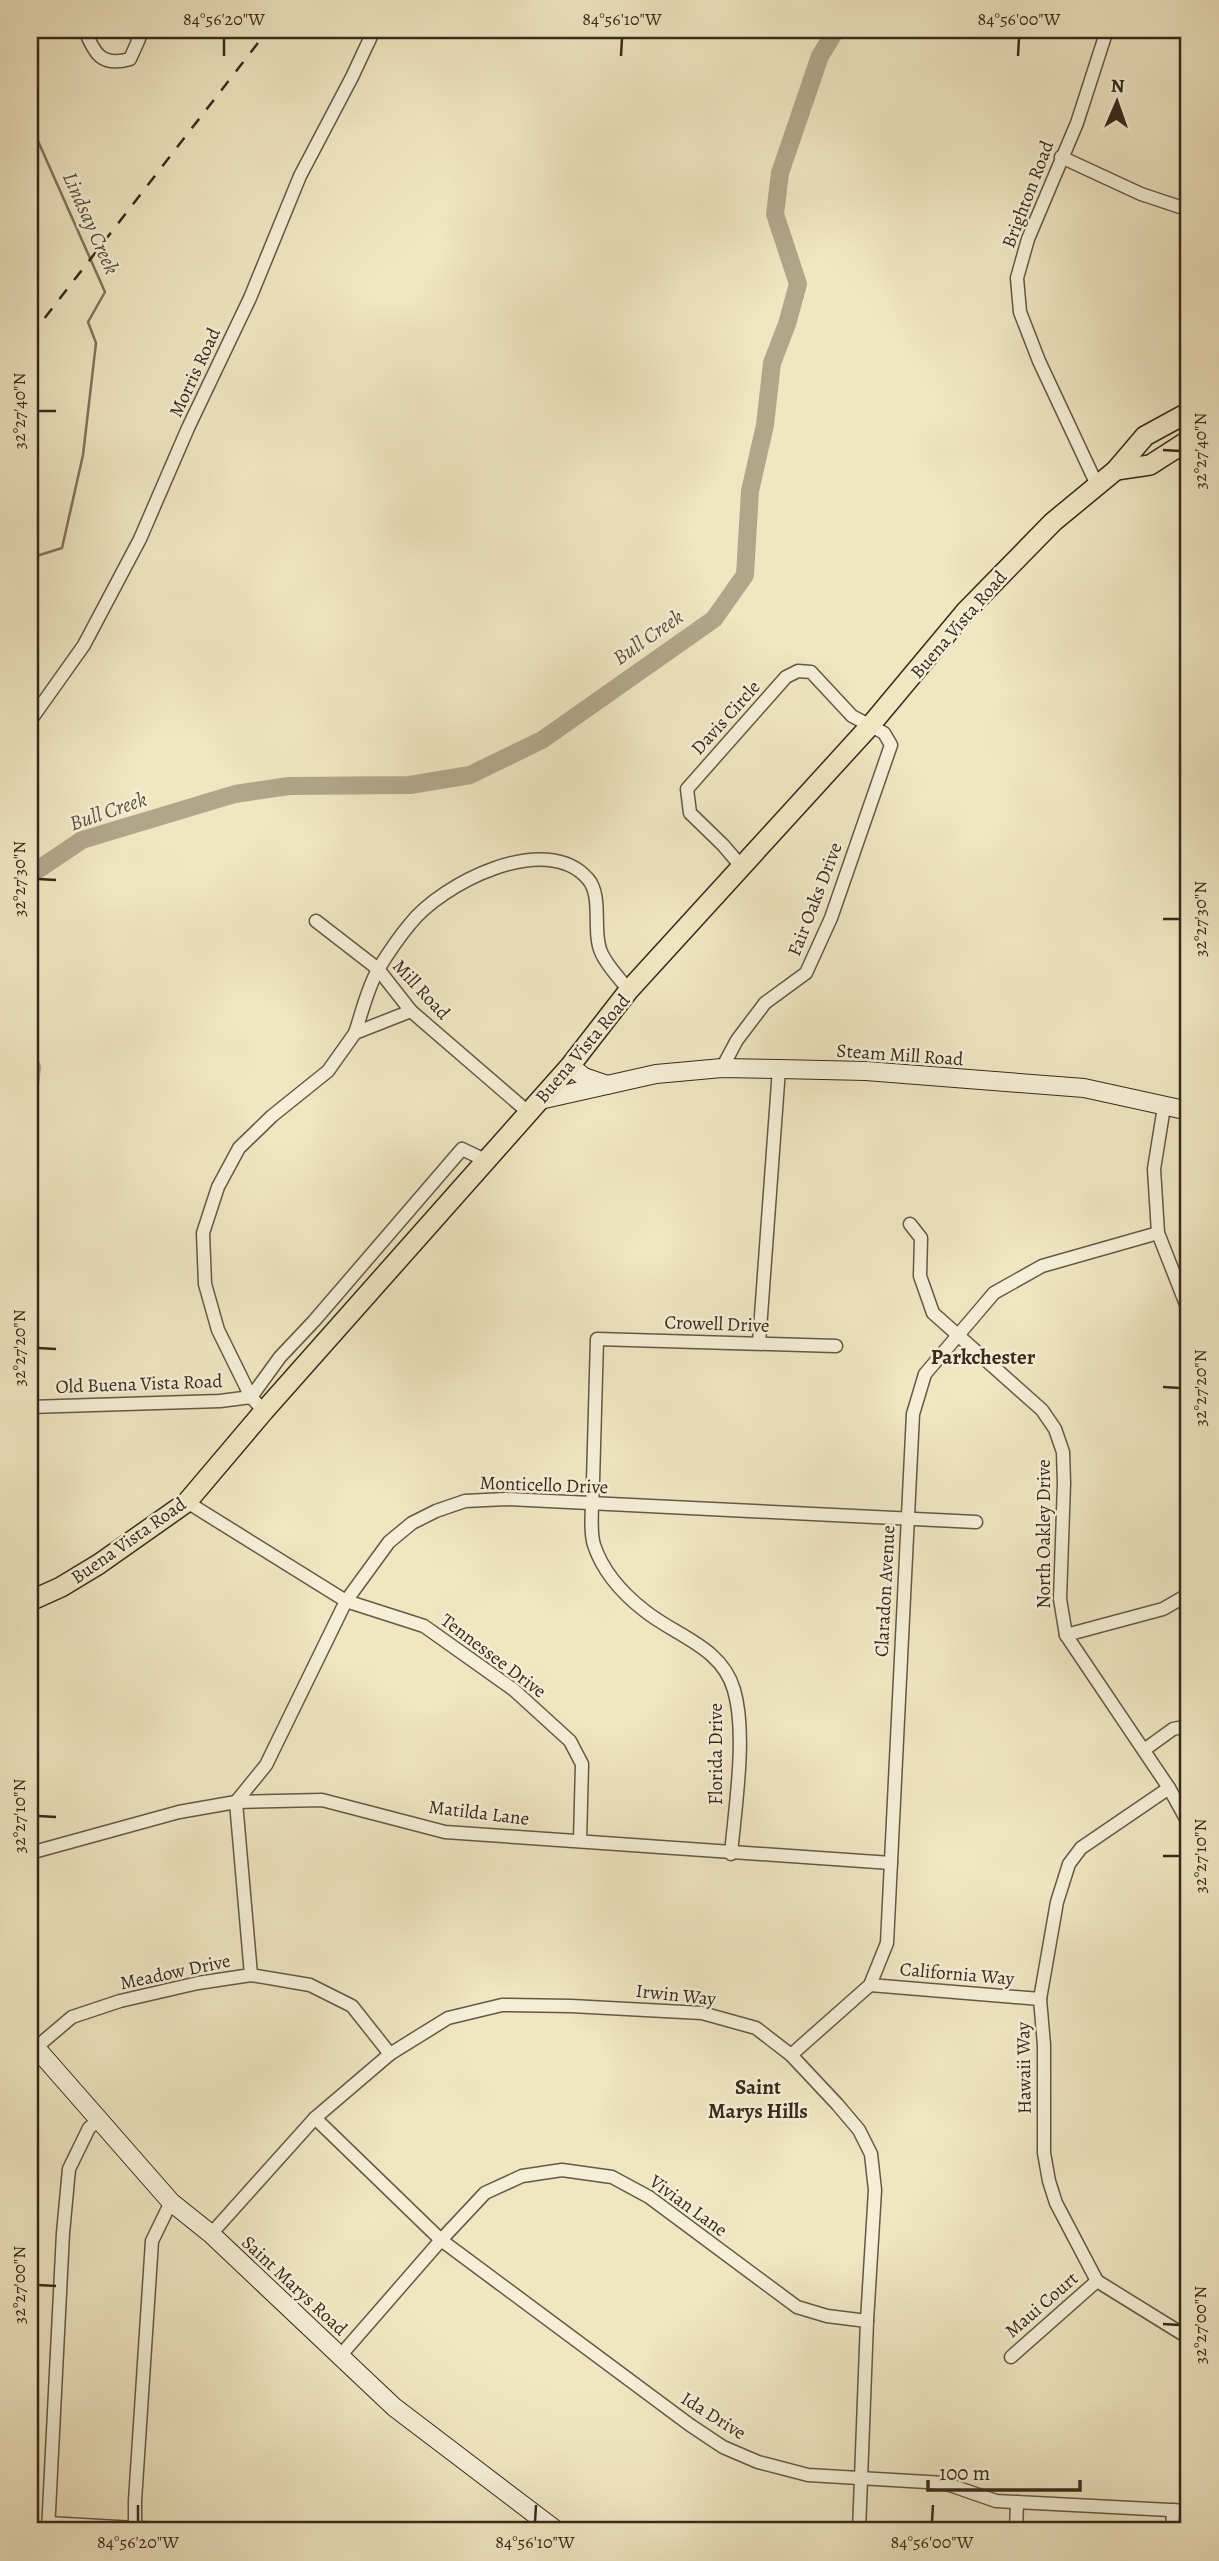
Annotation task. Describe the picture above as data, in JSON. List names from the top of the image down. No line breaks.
{"streets":{"main road":["Buena Vista Road","Steam Mill Road","Saint Marys Road"],"street":["Brighton Road","Morris Road","Davis Circle","Fair Oaks Drive","Mill Road","Crowell Drive","Old Buena Vista Road","Monticello Drive","North Oakley Drive","Claradon Avenue","Tennessee Drive","Florida Drive","Matilda Lane","Meadow Drive","California Way","Irwin Way","Hawaii Way","Vivian Lane","Maui Court","Ida Drive"]},"crossings":[["Brighton Road","Buena Vista Road"],["Buena Vista Road","Davis Circle"],["Buena Vista Road","Fair Oaks Drive"],["Buena Vista Road","Mill Road"],["Buena Vista Road","Steam Mill Road"],["Buena Vista Road","Old Buena Vista Road"],["Buena Vista Road","Tennessee Drive"],["Davis Circle","Fair Oaks Drive"],["Fair Oaks Drive","Steam Mill Road"],["Mill Road","Steam Mill Road"],["Crowell Drive","Florida Drive"],["Monticello Drive","Claradon Avenue"],["Monticello Drive","Tennessee Drive"],["Monticello Drive","Florida Drive"],["Monticello Drive","Matilda Lane"],["North Oakley Drive","Claradon Avenue"],["North Oakley Drive","Hawaii Way"],["Claradon Avenue","Matilda Lane"],["Claradon Avenue","California Way"],["Claradon Avenue","Irwin Way"],["Tennessee Drive","Matilda Lane"],["Florida Drive","Matilda Lane"],["Meadow Drive","Irwin Way"],["Meadow Drive","Saint Marys Road"],["California Way","Hawaii Way"],["Irwin Way","Vivian Lane"],["Irwin Way","Saint Marys Road"],["Irwin Way","Ida Drive"],["Hawaii Way","Maui Court"],["Vivian Lane","Saint Marys Road"],["Vivian Lane","Ida Drive"]],"districts":["Parkchester","Saint Marys Hills"],"water":["Lindsay Creek","Bull Creek"],"scale_bar":"100 m","north":"top","coordinates":["84°56'20\"W","84°56'10\"W","84°56'00\"W","32°27'40\"N","32°27'30\"N","32°27'20\"N","32°27'10\"N","32°27'00\"N"]}
